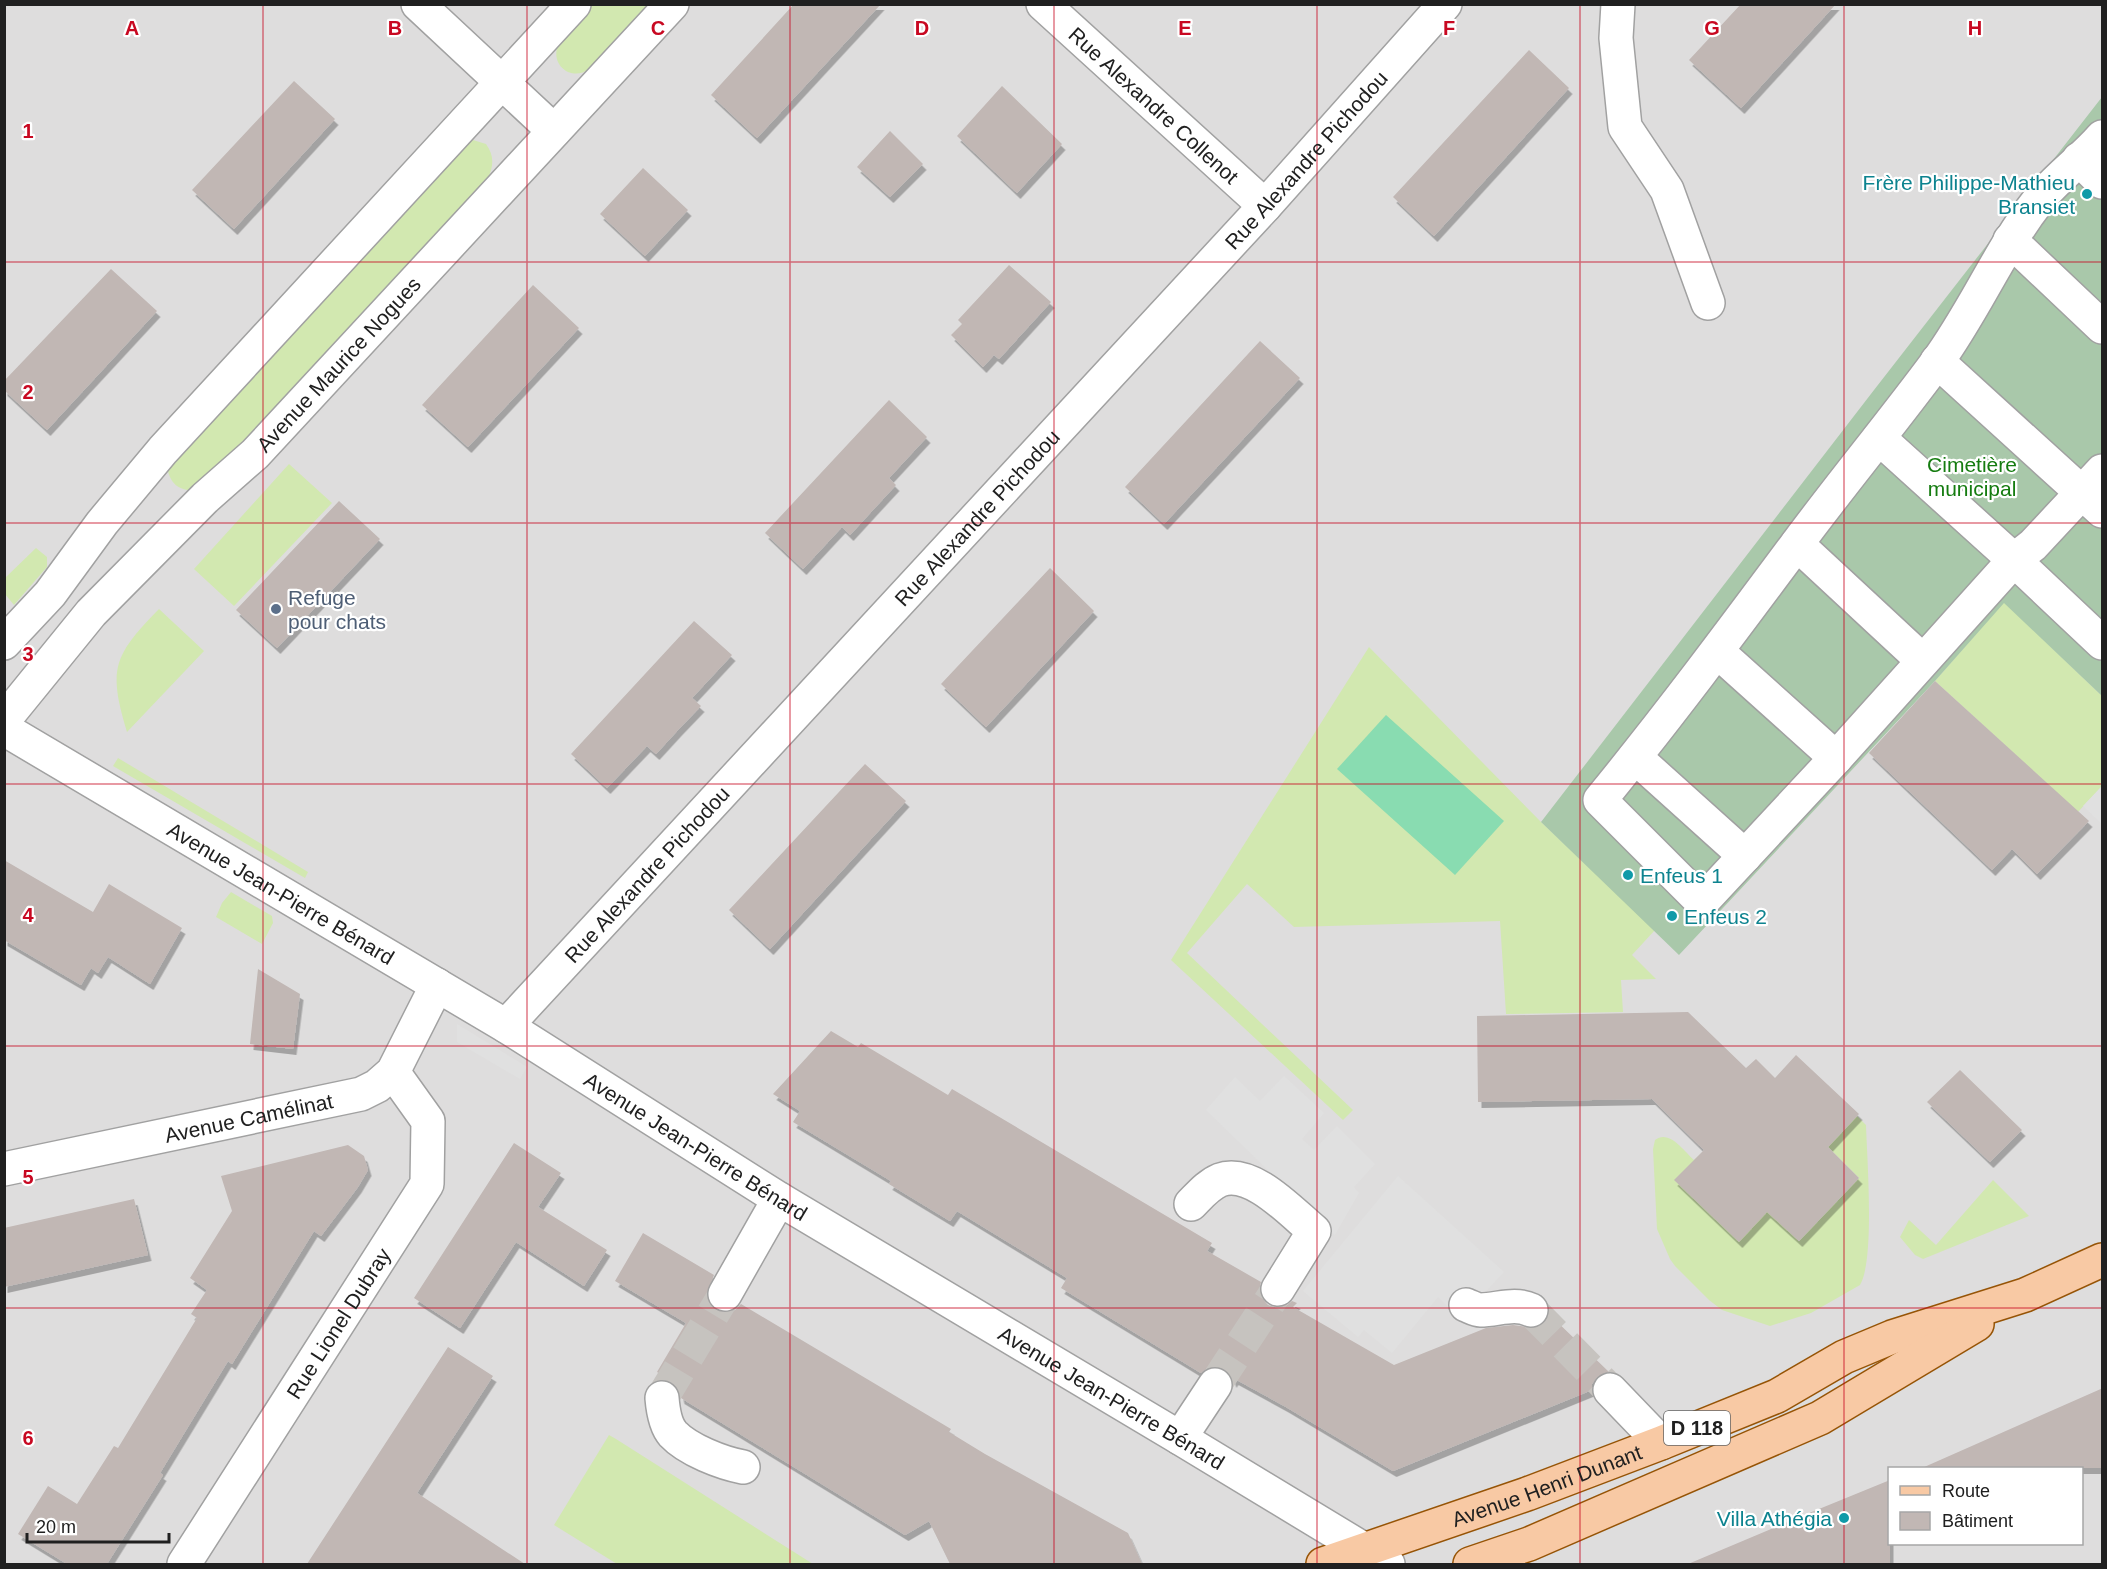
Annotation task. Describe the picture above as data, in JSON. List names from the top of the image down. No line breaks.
{"streets":{"main road":["D 118","Avenue Henri Dunant"],"street":["Rue Alexandre Collenot","Rue Alexandre Pichodou","Avenue Maurice Nogues","Avenue Jean-Pierre Bénard","Avenue Camélinat","Rue Lionel Dubray"]},"crossings":[["Rue Alexandre Collenot","Rue Alexandre Pichodou"],["Rue Alexandre Pichodou","Avenue Jean-Pierre Bénard"],["Avenue Jean-Pierre Bénard","Avenue Camélinat"],["Avenue Jean-Pierre Bénard","D 118"],["Avenue Jean-Pierre Bénard","Avenue Henri Dunant"],["Avenue Camélinat","Rue Lionel Dubray"],["D 118","Avenue Henri Dunant"]],"parks":["Cimetière municipal"],"places":["Frère Philippe-Mathieu Bransiet","Refuge pour chats","Enfeus 1","Enfeus 2","Villa Athégia"],"legend":["Route","Bâtiment"],"scale_bar":"20 m","grid":{"columns":["A","B","C","D","E","F","G","H"],"rows":["1","2","3","4","5","6"]}}
